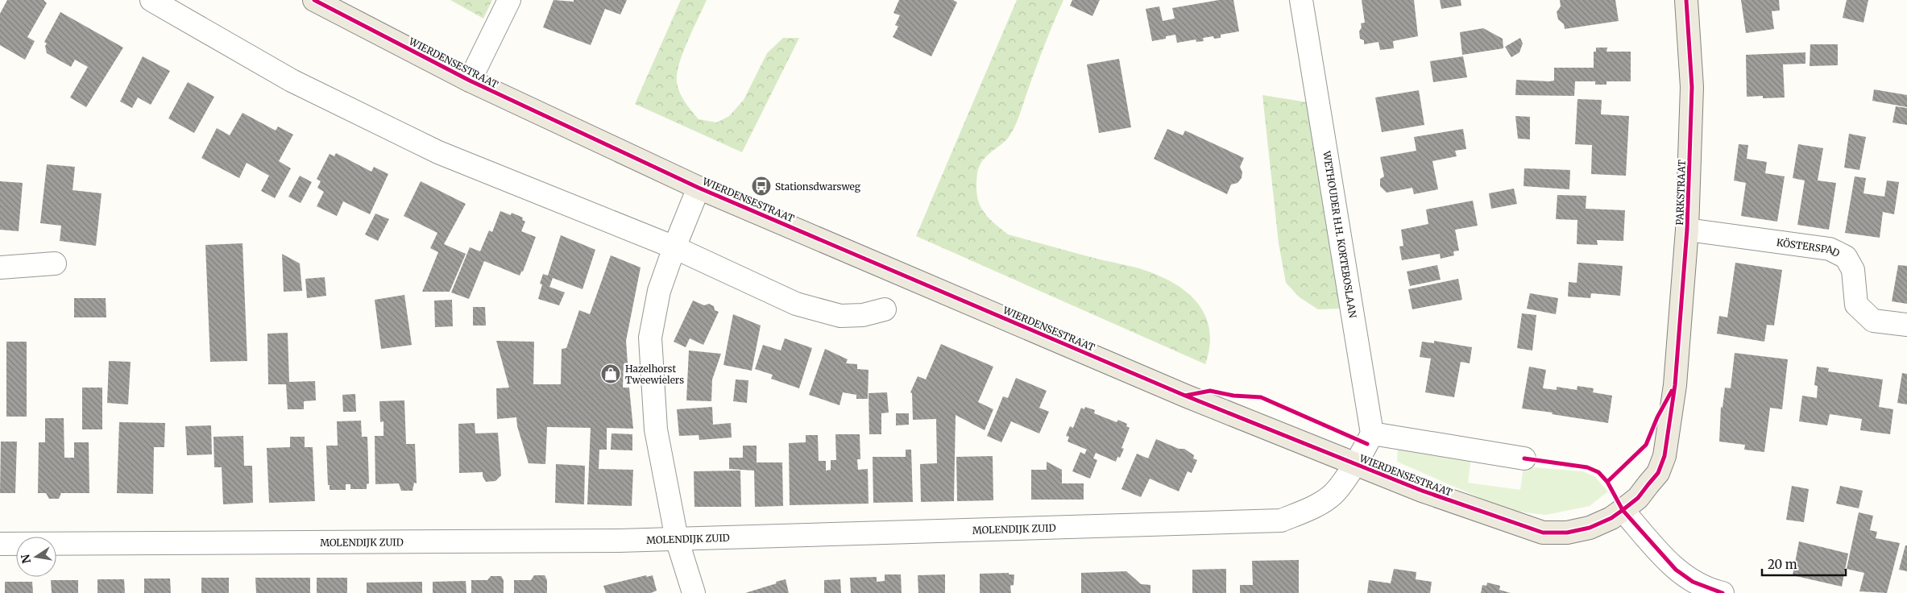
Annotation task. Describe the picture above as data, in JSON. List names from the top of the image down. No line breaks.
{"streets":{"main road":["WIERDENSESTRAAT","PARKSTRAAT"],"street":["WETHOUDER H.H. KORTEBOSLAAN","KÖSTERSPAD","MOLENDIJK ZUID"]},"crossings":[["WIERDENSESTRAAT","PARKSTRAAT"],["WIERDENSESTRAAT","MOLENDIJK ZUID"],["PARKSTRAAT","KÖSTERSPAD"]],"places":{"bus stop":["Stationsdwarsweg"],"shop":["Hazelhorst Tweewielers"]},"scale_bar":"20 m","north":"left"}
